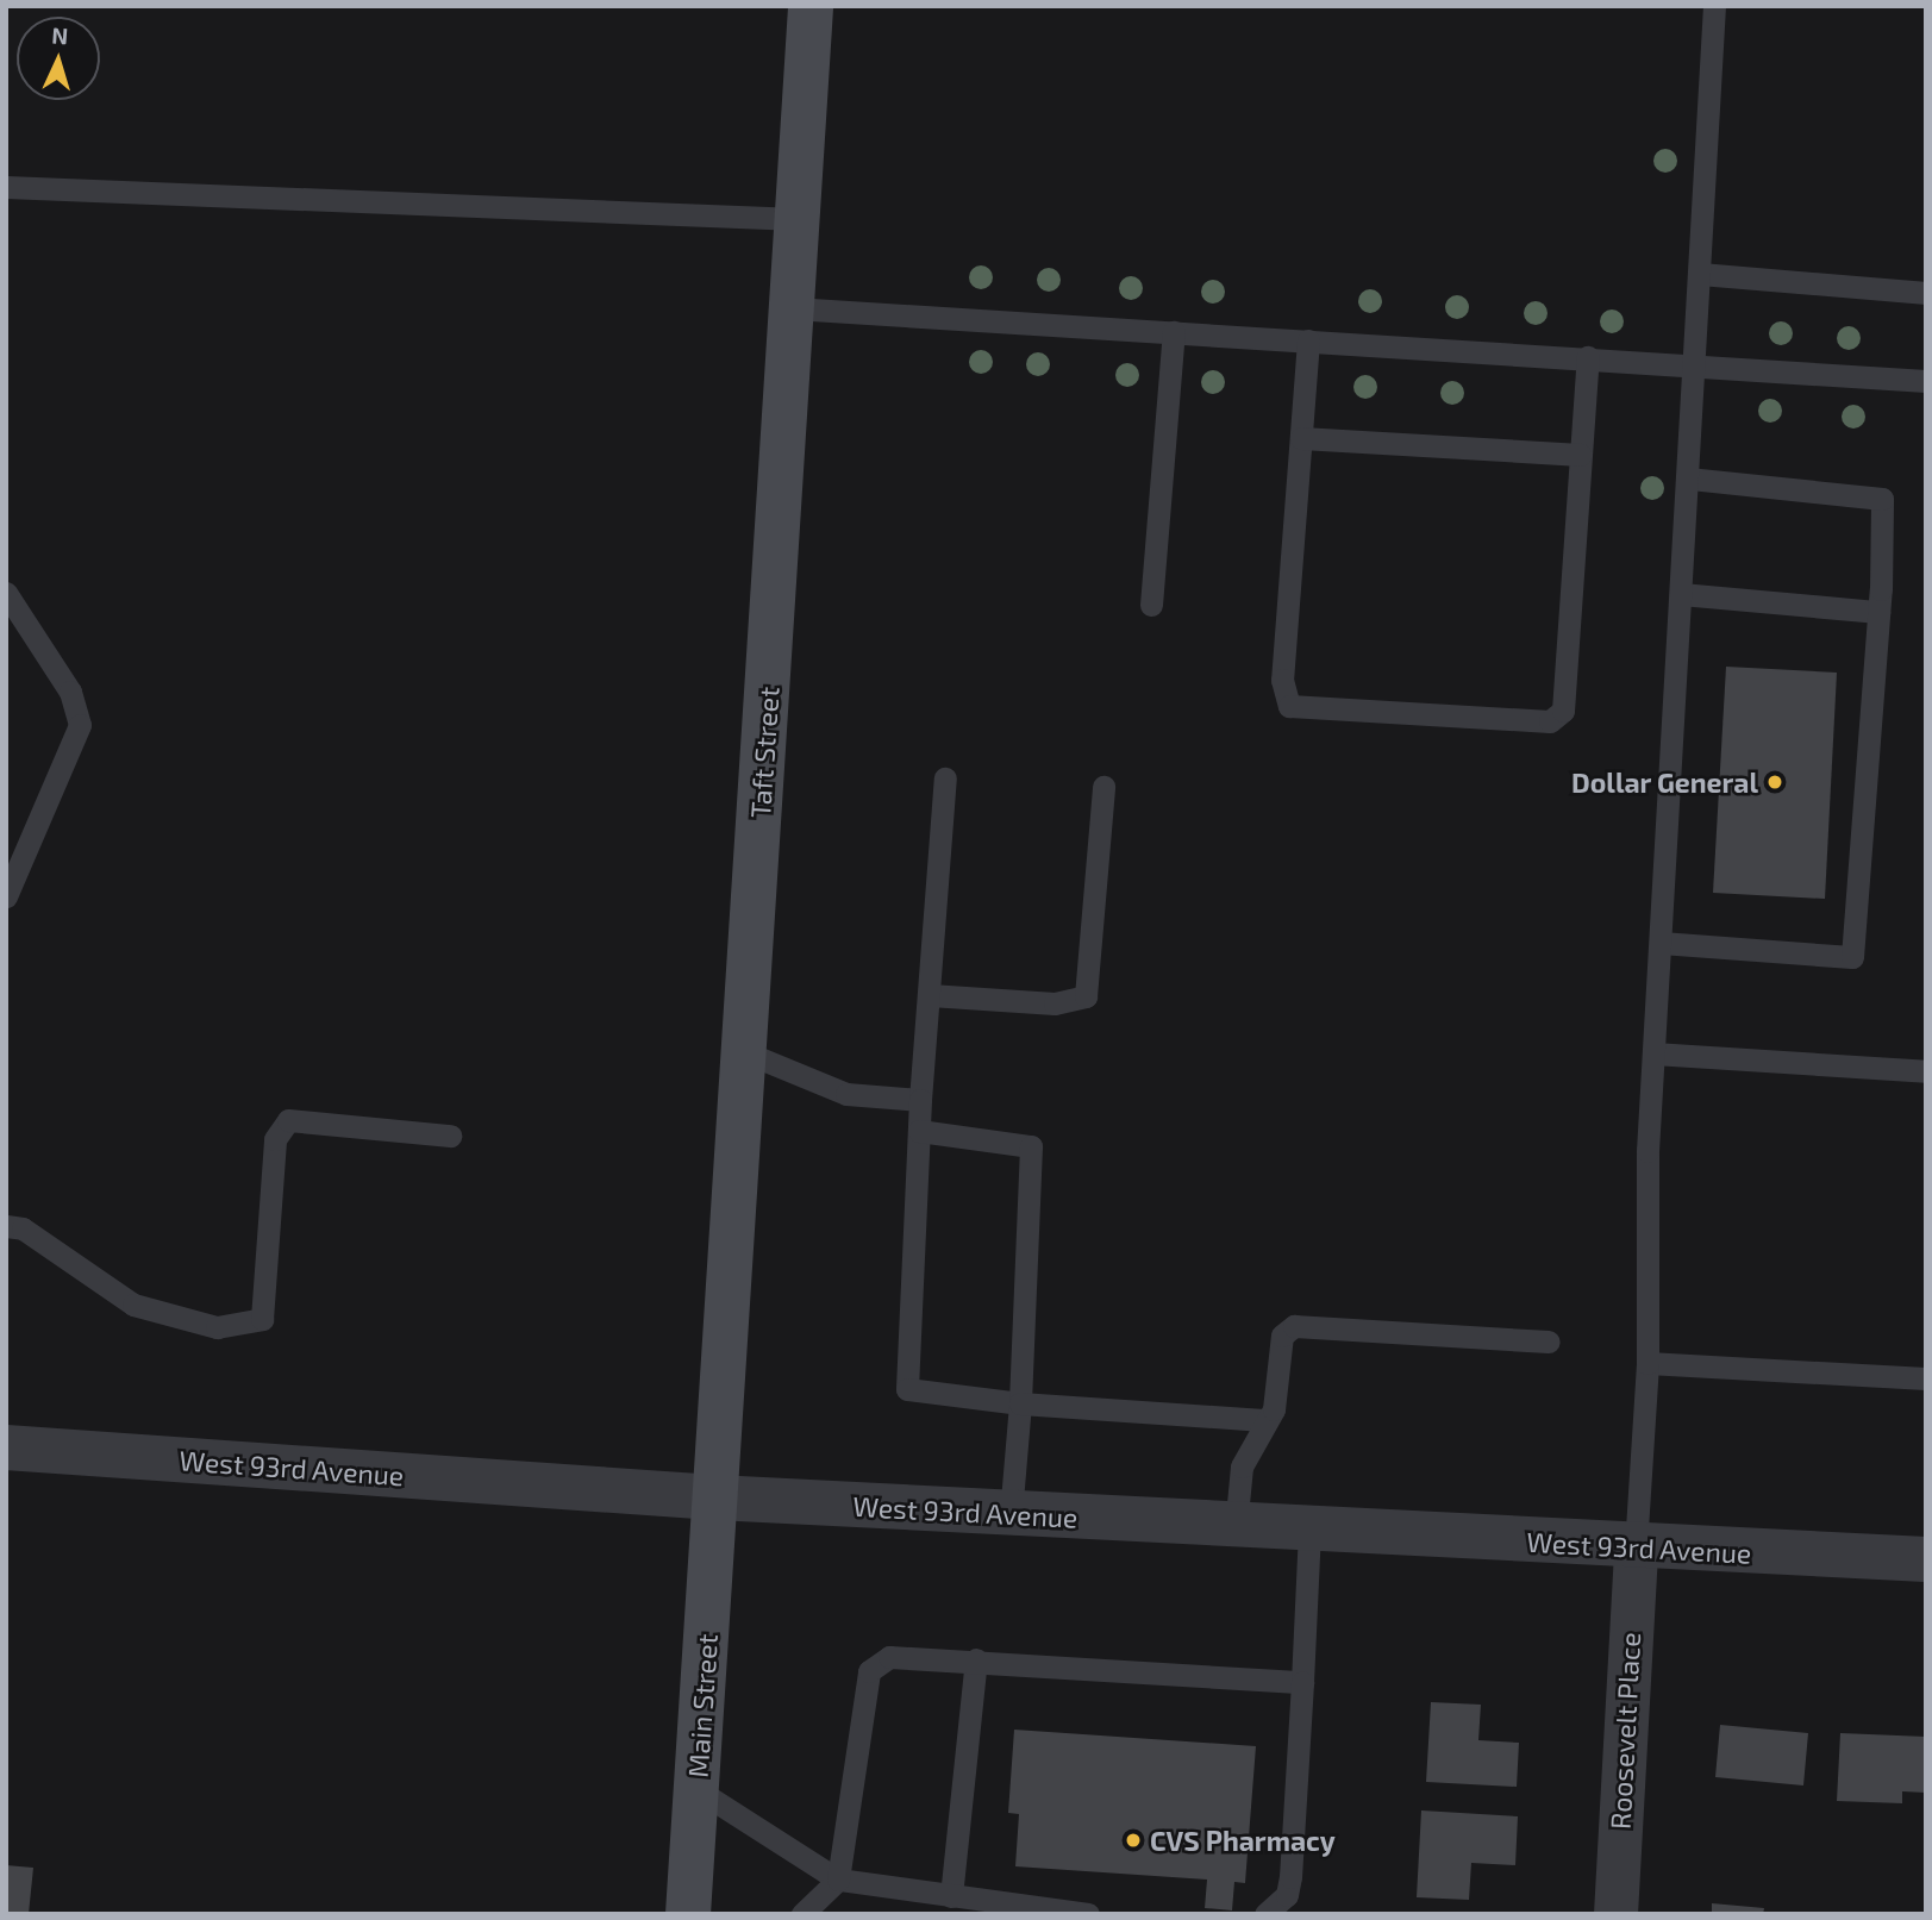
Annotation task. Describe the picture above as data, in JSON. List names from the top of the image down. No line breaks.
{"streets":{"main road":["Taft Street","Main Street"],"street":["West 93rd Avenue","Roosevelt Place"]},"crossings":[["Taft Street","West 93rd Avenue"],["Taft Street","Main Street"],["West 93rd Avenue","Main Street"],["West 93rd Avenue","Roosevelt Place"]],"places":["Dollar General","CVS Pharmacy"],"north":"top"}
